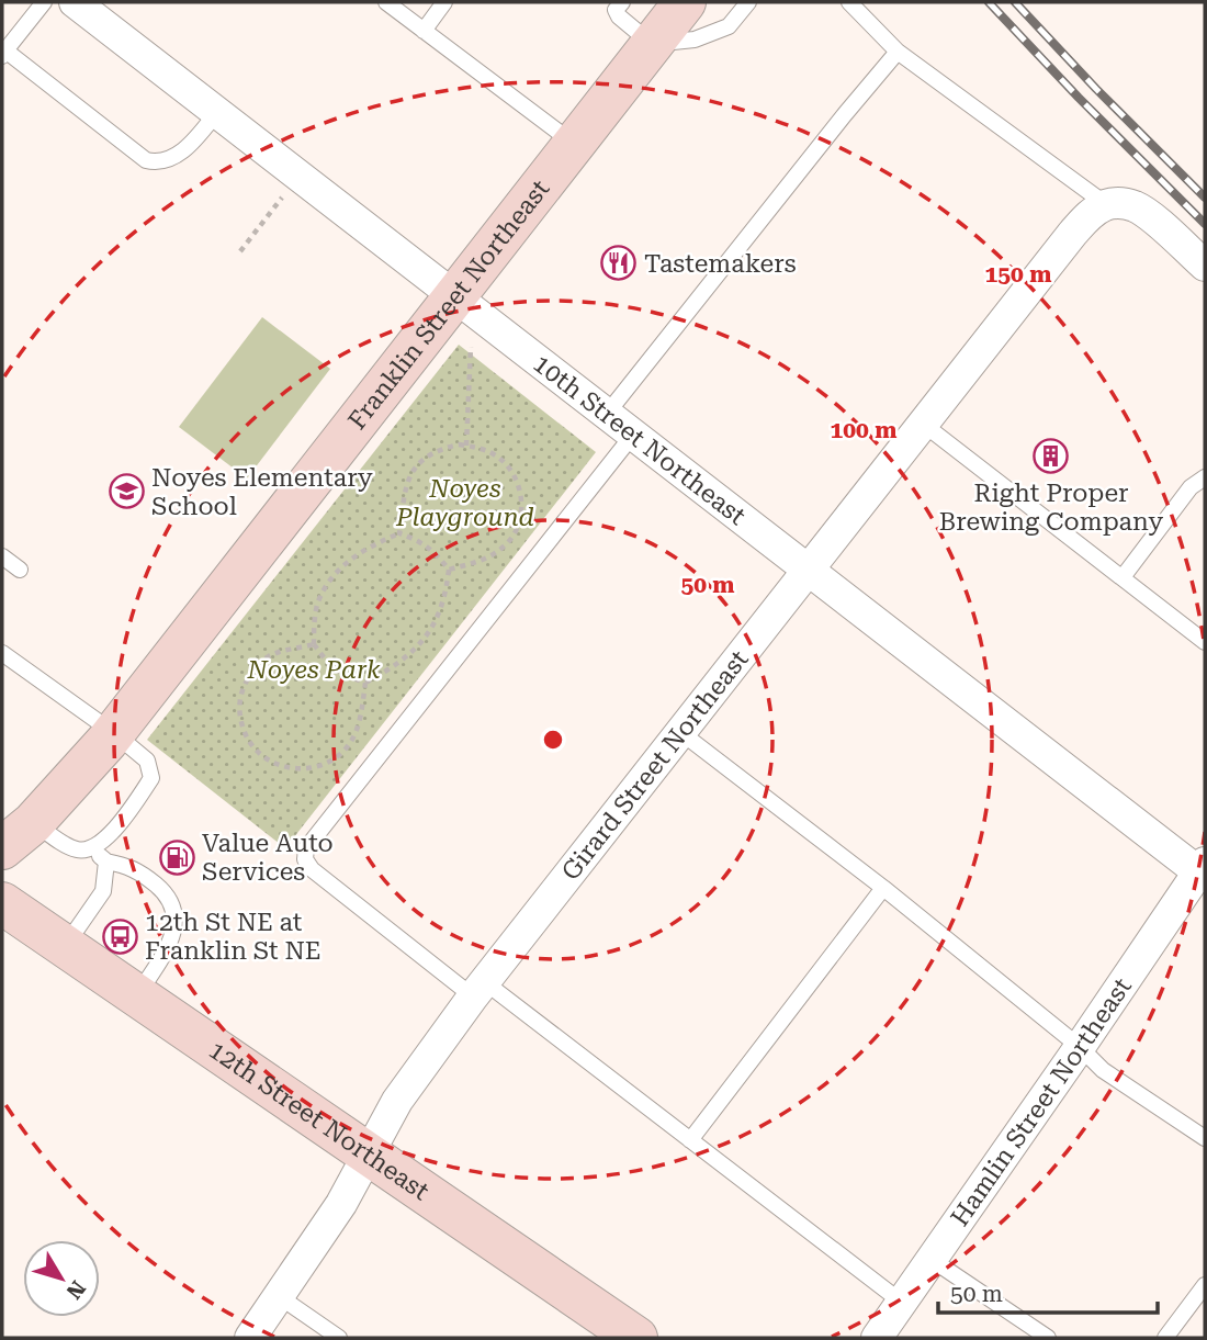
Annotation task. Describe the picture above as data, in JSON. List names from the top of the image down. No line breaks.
{"streets":{"street":["Franklin Street Northeast","10th Street Northeast","Girard Street Northeast","Hamlin Street Northeast","12th Street Northeast"]},"crossings":[["Franklin Street Northeast","10th Street Northeast"],["10th Street Northeast","Girard Street Northeast"],["10th Street Northeast","Hamlin Street Northeast"],["Girard Street Northeast","12th Street Northeast"]],"parks":["Noyes Playground","Noyes Park"],"places":{"restaurant":["Tastemakers"],"building":["Right Proper Brewing Company"],"school or university":["Noyes Elementary School"],"fuel station":["Value Auto Services"],"bus stop":["12th St NE at Franklin St NE"]},"scale_bar":"50 m","north":"bottom right","rings":["150 m","100 m","50 m"]}
